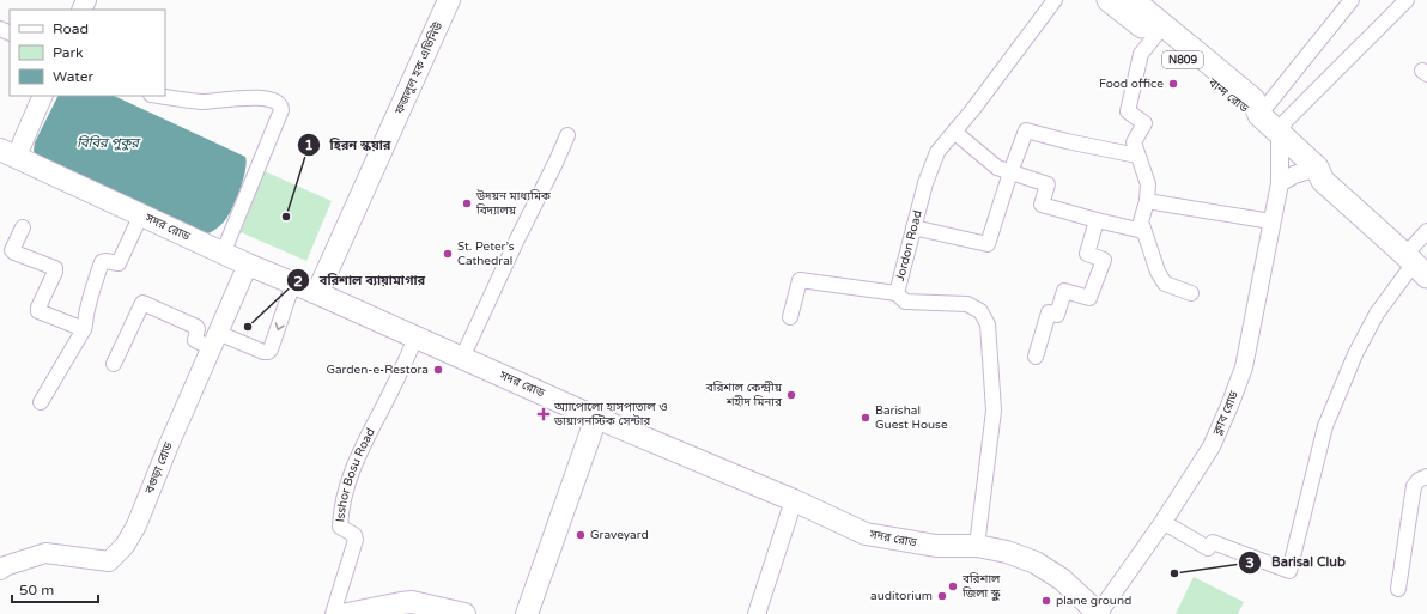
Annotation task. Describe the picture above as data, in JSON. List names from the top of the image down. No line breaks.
{"streets":{"highway":["N809","বান্দ রোড"],"main road":["ফজলুল হক এভিনিউ","সদর রোড","বগুড়া রোড"],"street":["Jordon Road","ক্লাব রোড","Isshor Bosu Road"]},"crossings":[["ফজলুল হক এভিনিউ","সদর রোড"],["বান্দ রোড","ক্লাব রোড"],["সদর রোড","Jordon Road"],["সদর রোড","ক্লাব রোড"],["সদর রোড","বগুড়া রোড"],["সদর রোড","Isshor Bosu Road"]],"water":["বিবির পুকুর"],"places":{"other":["Food office","উদয়ন মাধ্যমিক বিদ্যালয়","হিরন স্কয়ার","St. Peter’s Cathedral","বরিশাল ব্যায়ামাগার","Garden-e-Restora","বরিশাল কেন্দ্রীয় শহীদ মিনার","Barishal Guest House","Graveyard","Barisal Club","বরিশাল জিলা স্কুল","auditorium","plane ground"],"health":["অ্যাপোলো হাসপাতাল ও ডায়াগনস্টিক সেন্টার"]},"legend":["Road","Park","Water"],"scale_bar":"50 m"}
